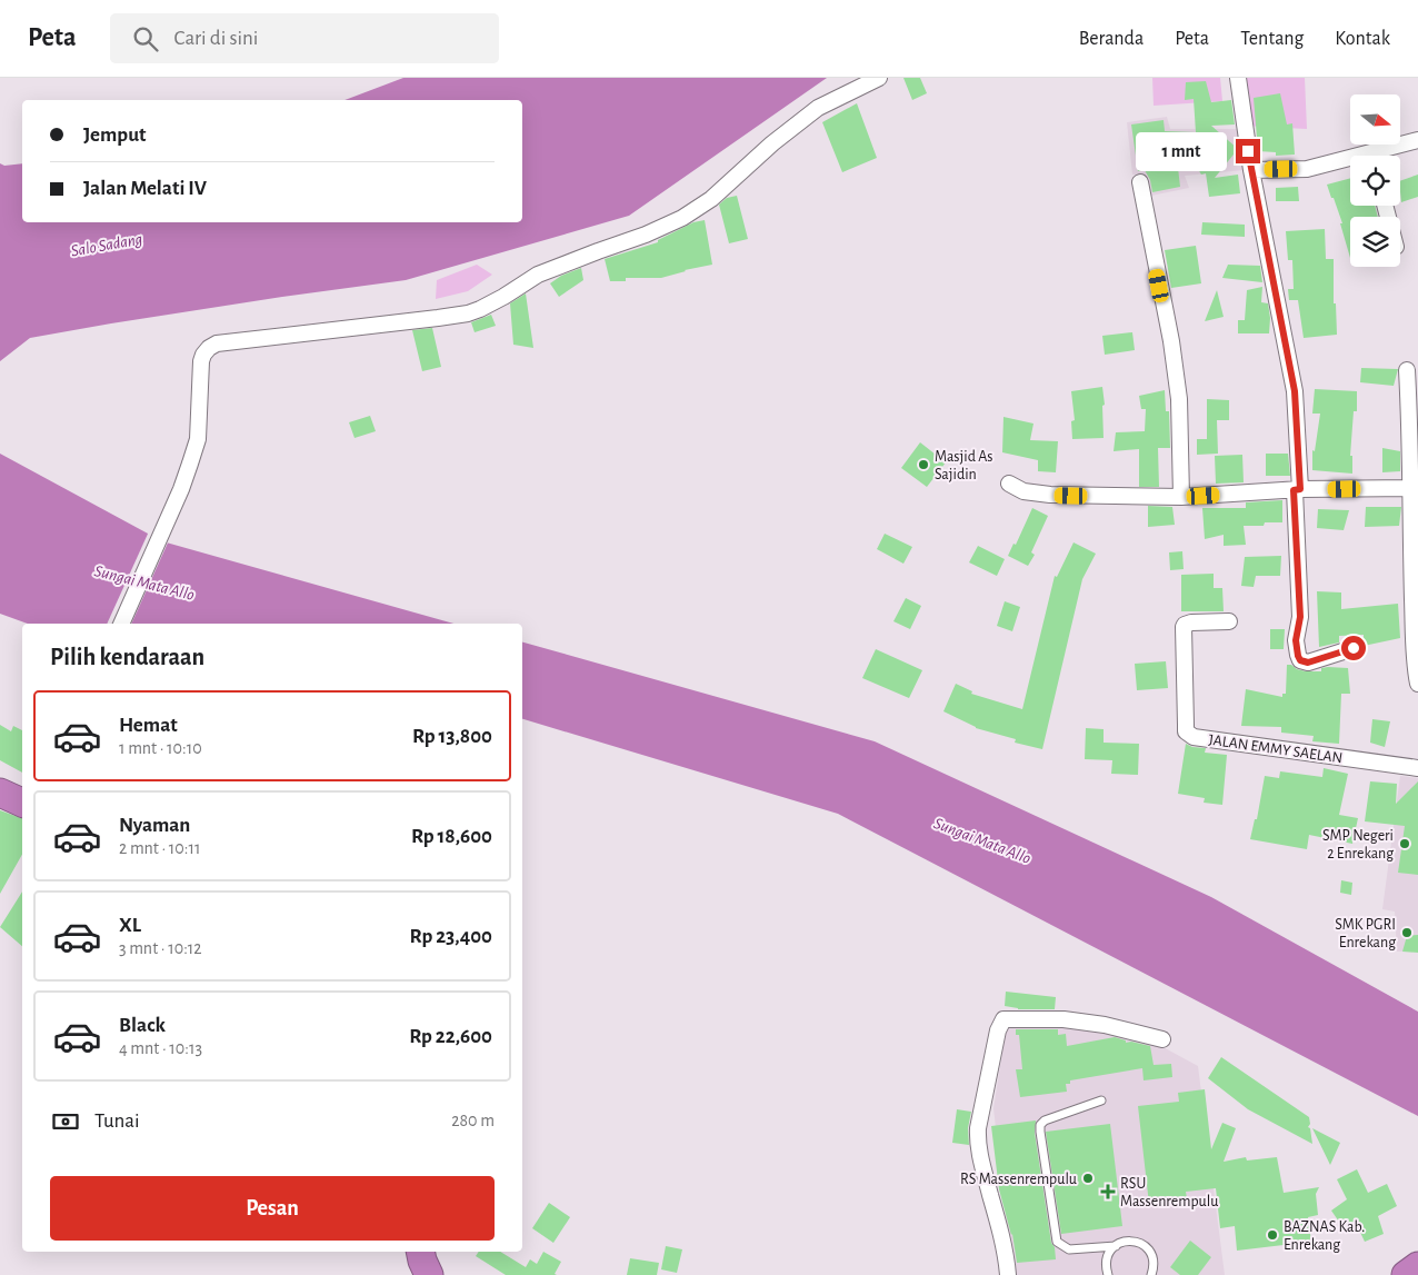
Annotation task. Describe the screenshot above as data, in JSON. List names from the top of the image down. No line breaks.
{"streets":{"street":["JALAN EMMY SAELAN"]},"water":["Salo Sadang","Sungai Mata Allo"],"places":{"other":["Masjid As Sajidin","SMP Negeri 2 Enrekang","SMK PGRI Enrekang","RS Massenrempulu","BAZNAS Kab. Enrekang"],"health":["RSU Massenrempulu"]},"north":"right","page":{"header":"Peta","search":"Cari di sini","nav":["Beranda","Peta","Tentang","Kontak"],"banner":["Jemput","Jalan Melati IV"],"bubble":"1 mnt","heading":"Pilih kendaraan","list":[{"name":"Hemat","note":"1 mnt · 10:10","value":"Rp 13,800"},{"name":"Nyaman","note":"2 mnt · 10:11","value":"Rp 18,600"},{"name":"XL","note":"3 mnt · 10:12","value":"Rp 23,400"},{"name":"Black","note":"4 mnt · 10:13","value":"Rp 22,600"}],"pay":["Tunai","280 m"],"buttons":"Pesan"}}
